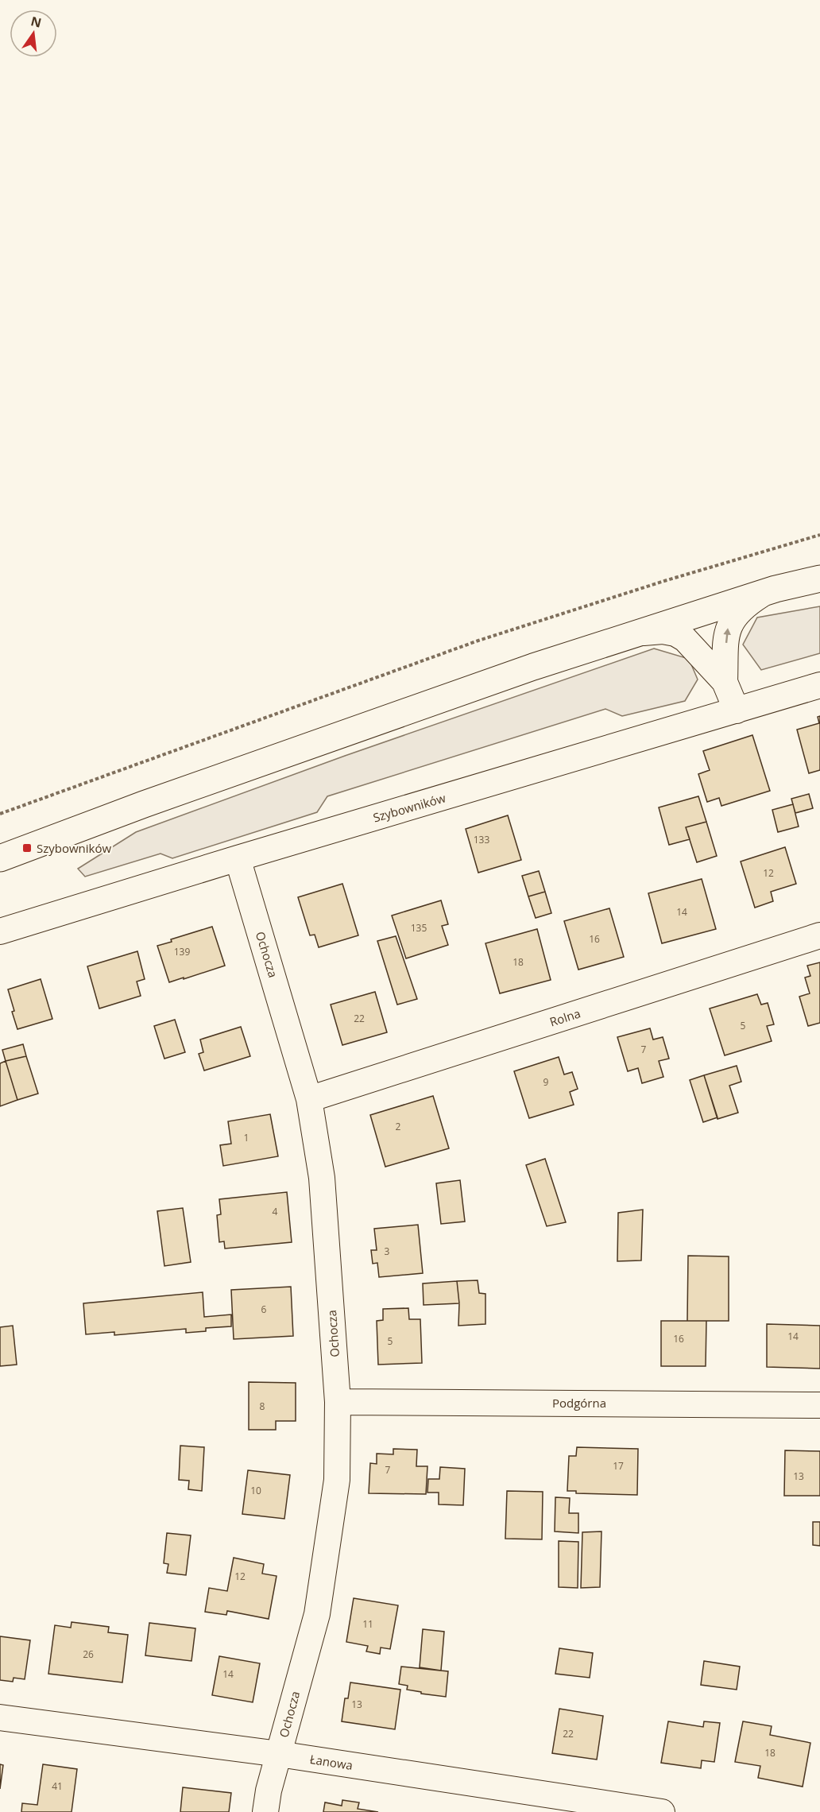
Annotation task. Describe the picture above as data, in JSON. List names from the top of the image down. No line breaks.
{"streets":{"street":["Szybowników","Ochocza","Rolna","Podgórna","Łanowa"]},"crossings":[["Szybowników","Ochocza"],["Ochocza","Rolna"],["Ochocza","Podgórna"],["Ochocza","Łanowa"]],"places":{"transit":["Szybowników"]},"house_numbers":["133","12","14","135","16","139","18","22","5","7","9","2","1","4","3","6","14","16","5","8","17","7","13","10","12","11","26","14","13","22","18","41"],"north":"top"}
